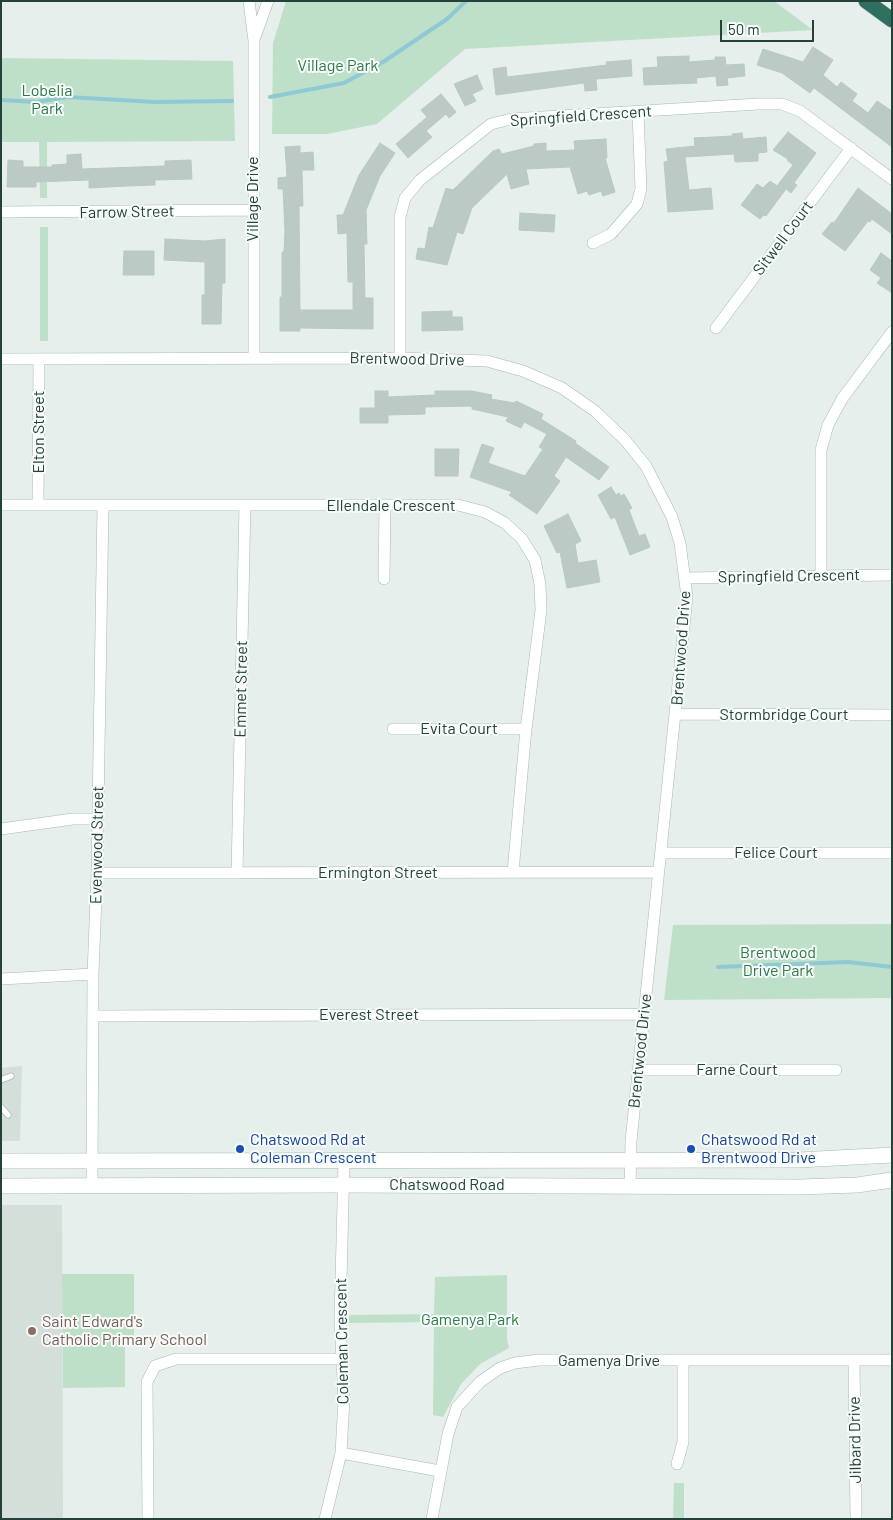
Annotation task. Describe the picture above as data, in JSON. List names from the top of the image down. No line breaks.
{"streets":{"main road":["Chatswood Road"],"street":["Springfield Crescent","Village Drive","Farrow Street","Sitwell Court","Brentwood Drive","Elton Street","Ellendale Crescent","Emmet Street","Stormbridge Court","Evita Court","Evenwood Street","Felice Court","Ermington Street","Everest Street","Farne Court","Coleman Crescent","Gamenya Drive","Jilbard Drive"]},"crossings":[["Springfield Crescent","Sitwell Court"],["Springfield Crescent","Brentwood Drive"],["Village Drive","Farrow Street"],["Village Drive","Brentwood Drive"],["Brentwood Drive","Elton Street"],["Brentwood Drive","Stormbridge Court"],["Brentwood Drive","Felice Court"],["Brentwood Drive","Ermington Street"],["Brentwood Drive","Everest Street"],["Brentwood Drive","Farne Court"],["Brentwood Drive","Chatswood Road"],["Elton Street","Ellendale Crescent"],["Ellendale Crescent","Emmet Street"],["Ellendale Crescent","Evita Court"],["Ellendale Crescent","Evenwood Street"],["Ellendale Crescent","Ermington Street"],["Emmet Street","Ermington Street"],["Evenwood Street","Ermington Street"],["Evenwood Street","Everest Street"],["Evenwood Street","Chatswood Road"],["Chatswood Road","Coleman Crescent"],["Gamenya Drive","Jilbard Drive"]],"parks":["Village Park","Lobelia Park","Brentwood Drive Park","Gamenya Park"],"places":["Chatswood Rd at Coleman Crescent","Chatswood Rd at Brentwood Drive","Saint Edward's Catholic Primary School"],"scale_bar":"50 m"}
